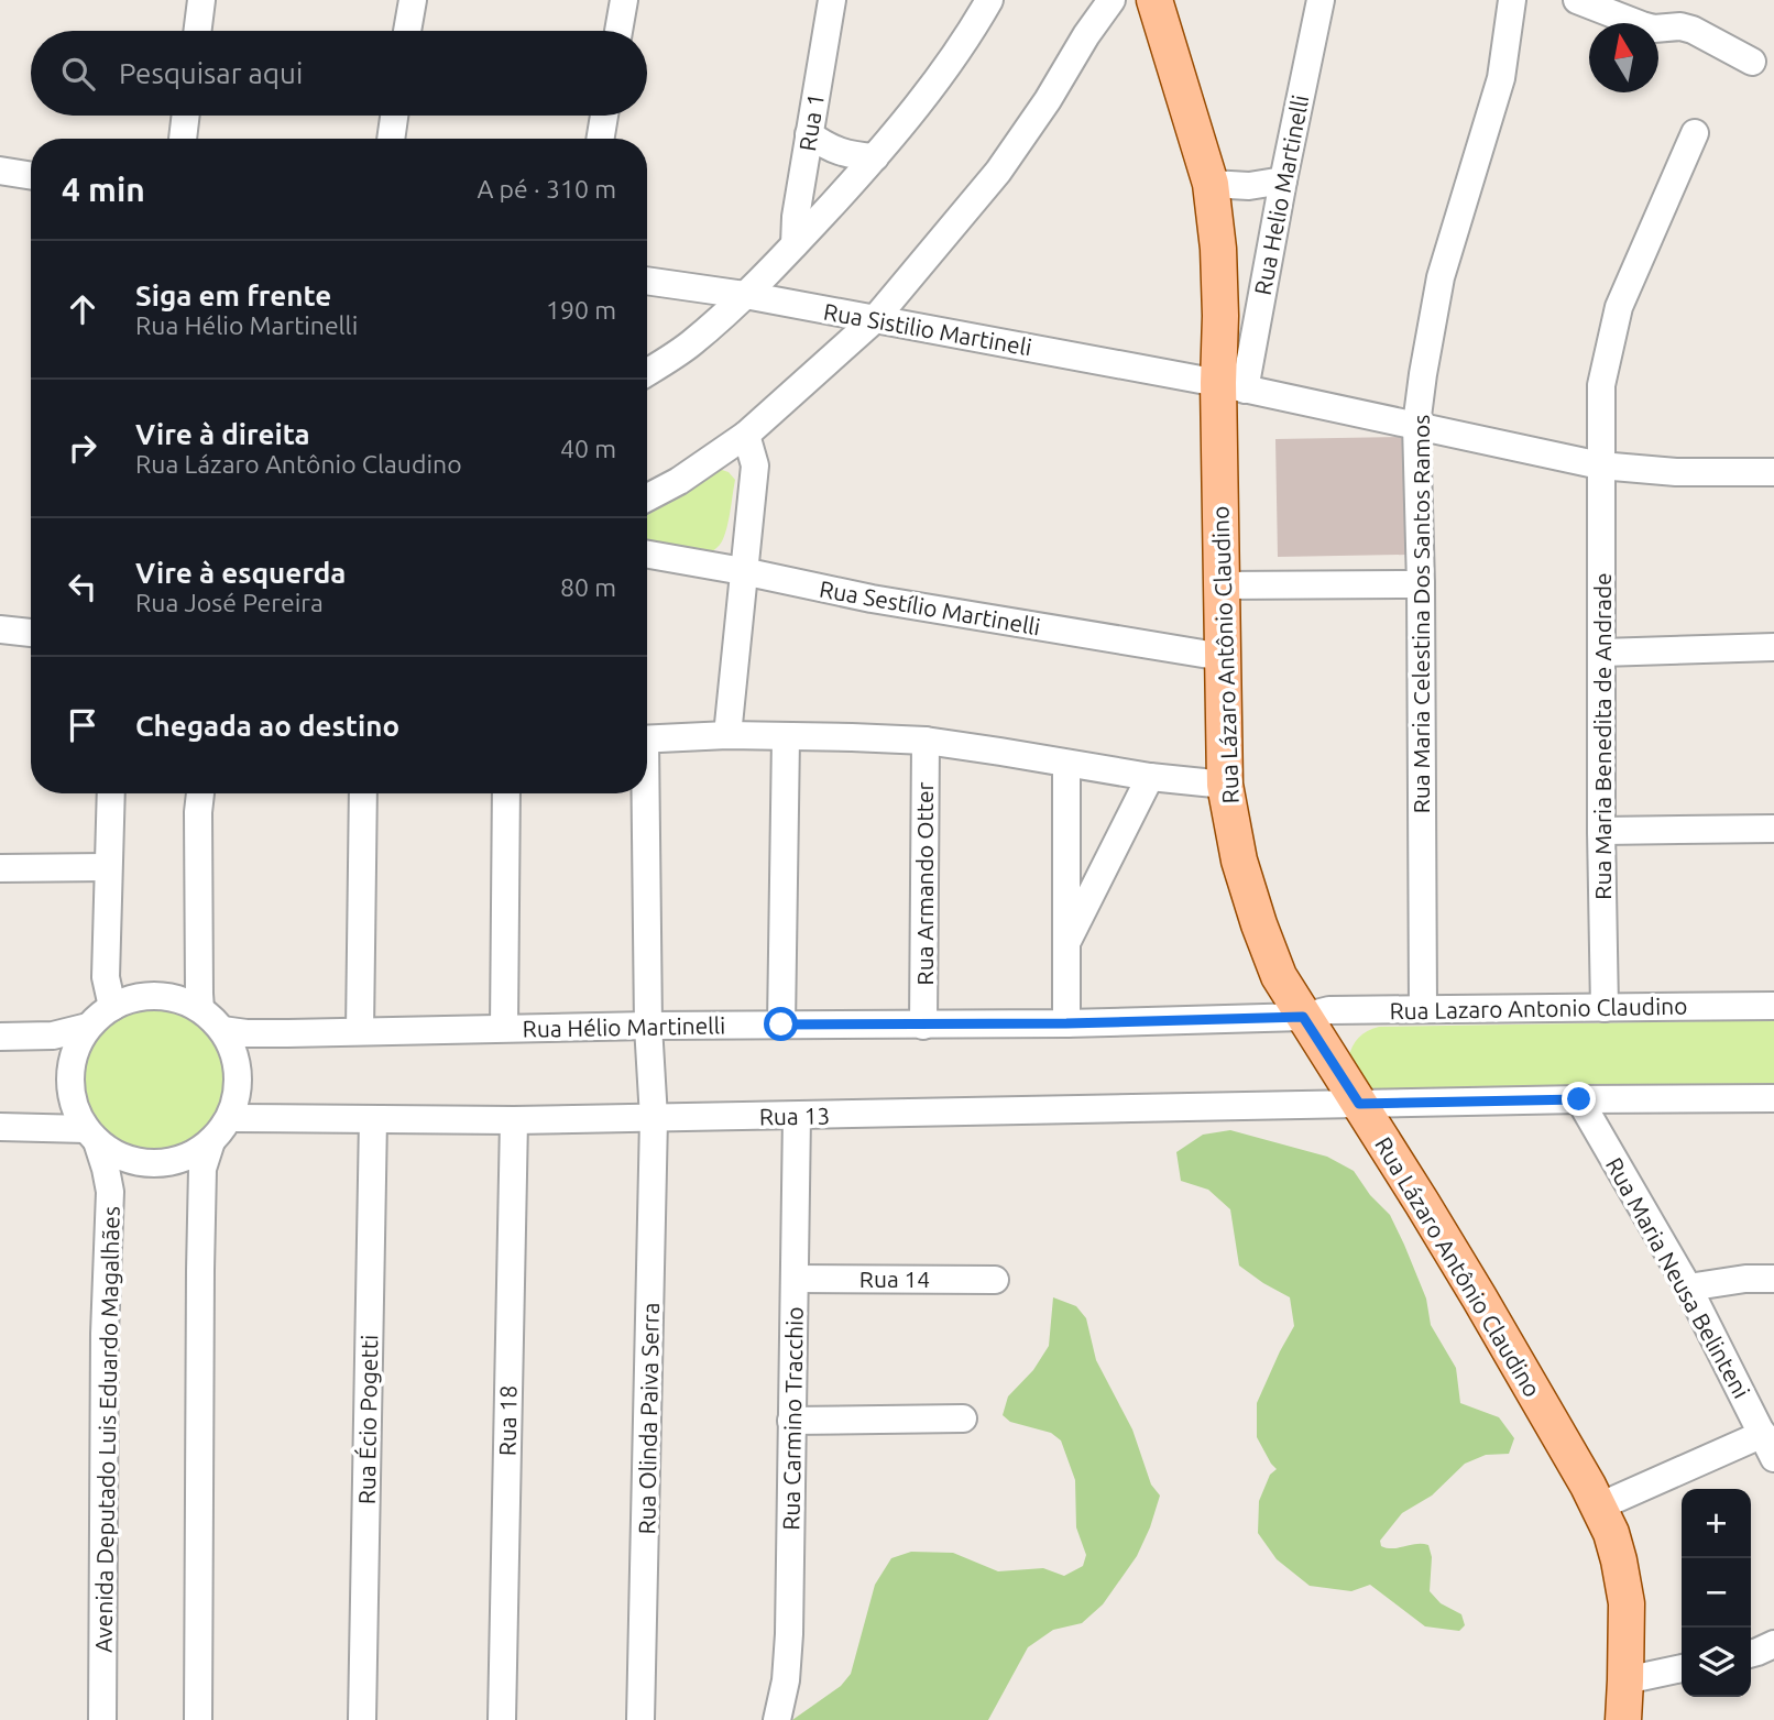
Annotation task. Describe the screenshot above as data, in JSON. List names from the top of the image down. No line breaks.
{"streets":{"main road":["Rua Lázaro Antônio Claudino"],"street":["Rua 1","Rua Helio Martinelli","Rua Sistilio Martineli","Rua Sestílio Martinelli","Rua Maria Celestina Dos Santos Ramos","Rua Maria Benedita de Andrade","Rua Armando Otter","Rua Lazaro Antonio Claudino","Rua Hélio Martinelli","Rua 13","Rua Maria Neusa Belinteni","Rua 14","Rua Olinda Paiva Serra","Rua Carmino Tracchio","Rua Écio Pogetti","Rua 18","Avenida Deputado Luis Eduardo Magalhães"]},"crossings":[["Rua Helio Martinelli","Rua Sistilio Martineli"],["Rua Helio Martinelli","Rua Lázaro Antônio Claudino"],["Rua Sistilio Martineli","Rua Maria Celestina Dos Santos Ramos"],["Rua Sistilio Martineli","Rua Lázaro Antônio Claudino"],["Rua Sistilio Martineli","Rua Maria Benedita de Andrade"],["Rua Sestílio Martinelli","Rua Lázaro Antônio Claudino"],["Rua Maria Celestina Dos Santos Ramos","Rua Lazaro Antonio Claudino"],["Rua Lázaro Antônio Claudino","Rua Lazaro Antonio Claudino"],["Rua Lázaro Antônio Claudino","Rua Hélio Martinelli"],["Rua Lázaro Antônio Claudino","Rua 13"],["Rua Maria Benedita de Andrade","Rua Lazaro Antonio Claudino"],["Rua Armando Otter","Rua Hélio Martinelli"],["Rua Lazaro Antonio Claudino","Rua Hélio Martinelli"],["Rua Hélio Martinelli","Rua 13"],["Rua Hélio Martinelli","Rua Olinda Paiva Serra"],["Rua Hélio Martinelli","Avenida Deputado Luis Eduardo Magalhães"],["Rua 13","Rua Maria Neusa Belinteni"],["Rua 13","Rua Olinda Paiva Serra"],["Rua 13","Rua Carmino Tracchio"],["Rua 13","Rua Écio Pogetti"],["Rua 13","Rua 18"],["Rua 13","Avenida Deputado Luis Eduardo Magalhães"],["Rua 14","Rua Carmino Tracchio"]],"north":"top","page":{"search":"Pesquisar aqui","heading":["4 min","A pé · 310 m"],"list":[["Siga em frente","Rua Hélio Martinelli","190 m"],["Vire à direita","Rua Lázaro Antônio Claudino","40 m"],["Vire à esquerda","Rua José Pereira","80 m"],"Chegada ao destino"],"map_buttons":["+","−"]}}
